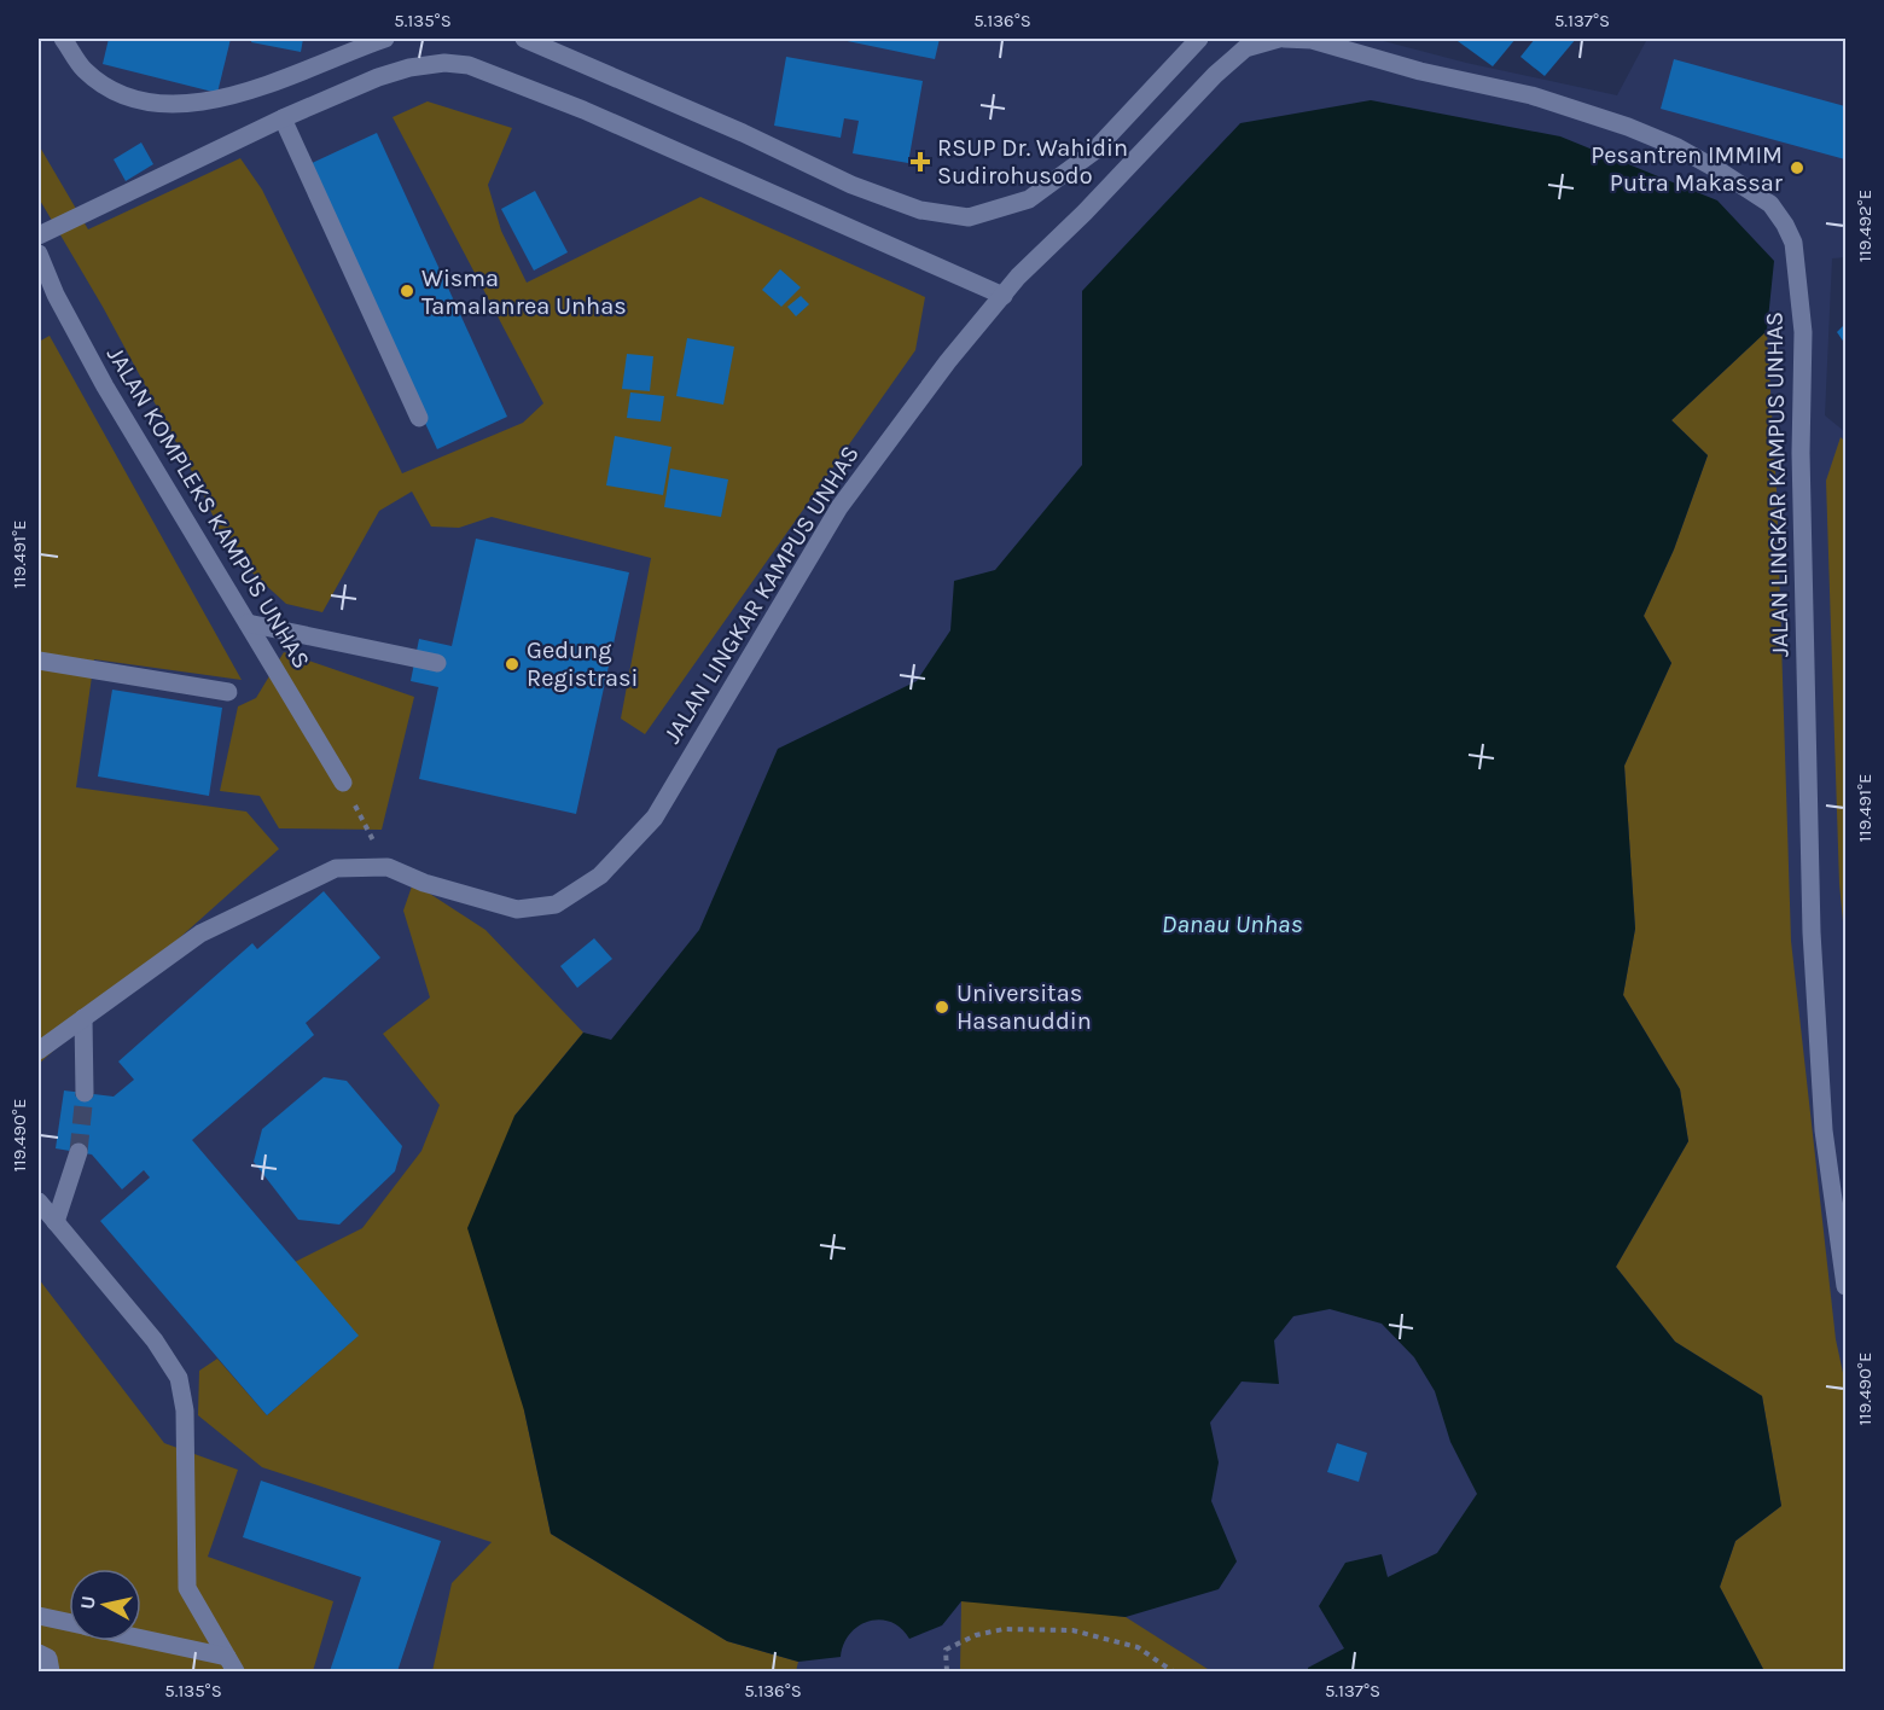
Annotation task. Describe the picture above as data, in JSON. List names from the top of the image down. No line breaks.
{"streets":{"lane":["JALAN LINGKAR KAMPUS UNHAS","JALAN KOMPLEKS KAMPUS UNHAS"]},"water":["Danau Unhas"],"places":{"health":["RSUP Dr. Wahidin Sudirohusodo"],"other":["Pesantren IMMIM Putra Makassar","Wisma Tamalanrea Unhas","Gedung Registrasi","Universitas Hasanuddin"]},"north":"left","coordinates":["5.135°S","5.136°S","5.137°S","119.492°E","119.491°E","119.490°E"]}
